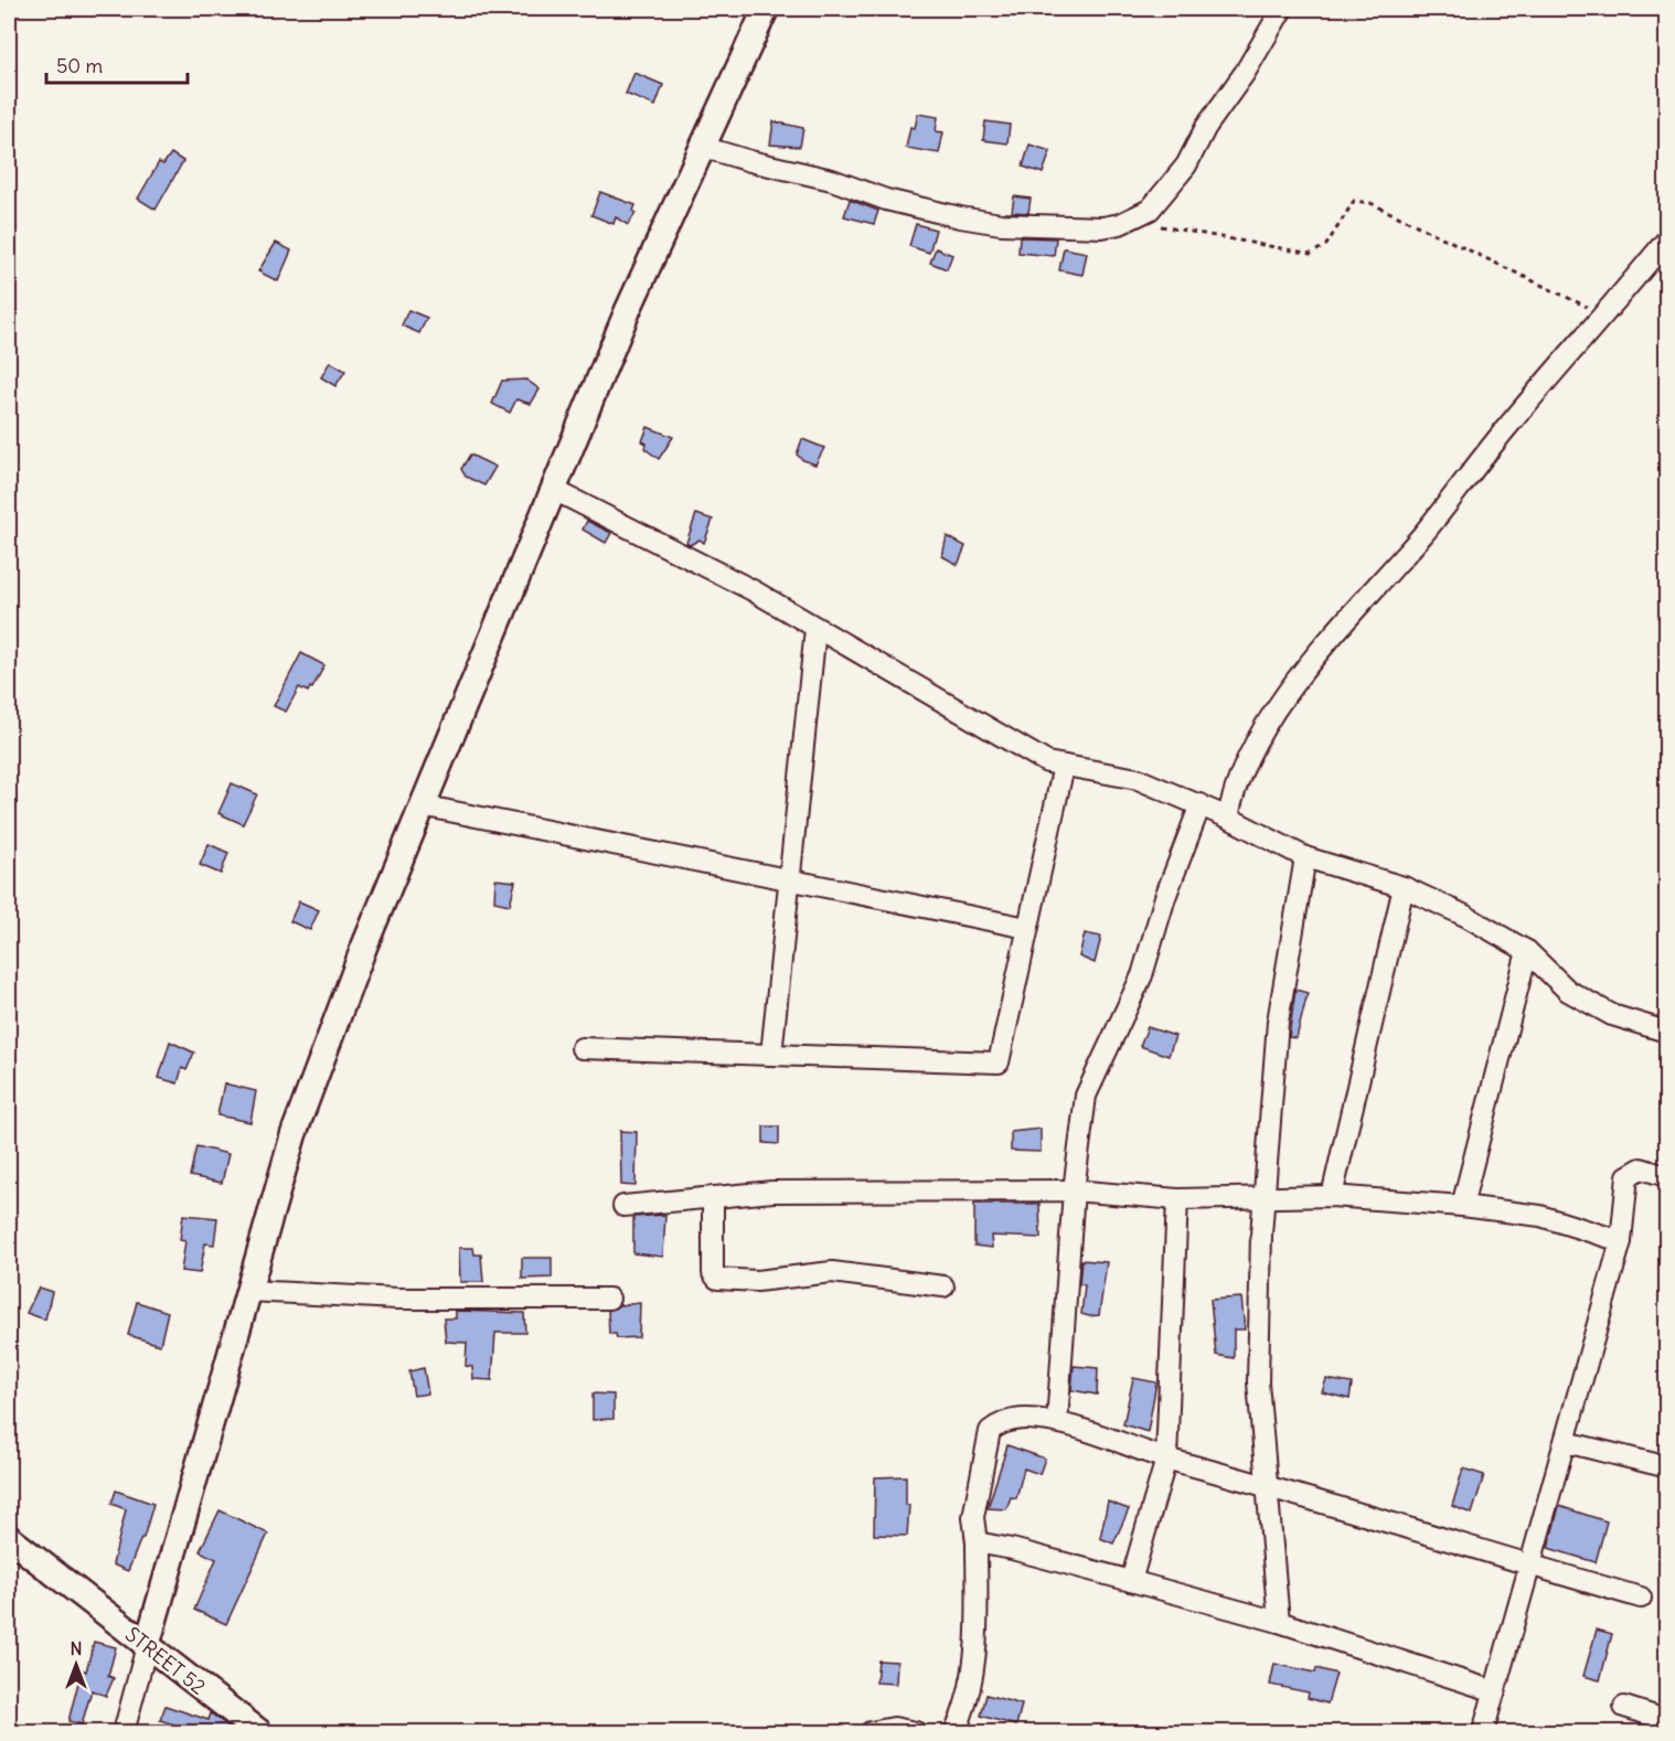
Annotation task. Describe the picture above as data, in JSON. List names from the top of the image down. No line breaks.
{"streets":{"street":["STREET 52"]},"scale_bar":"50 m","north":"top"}
